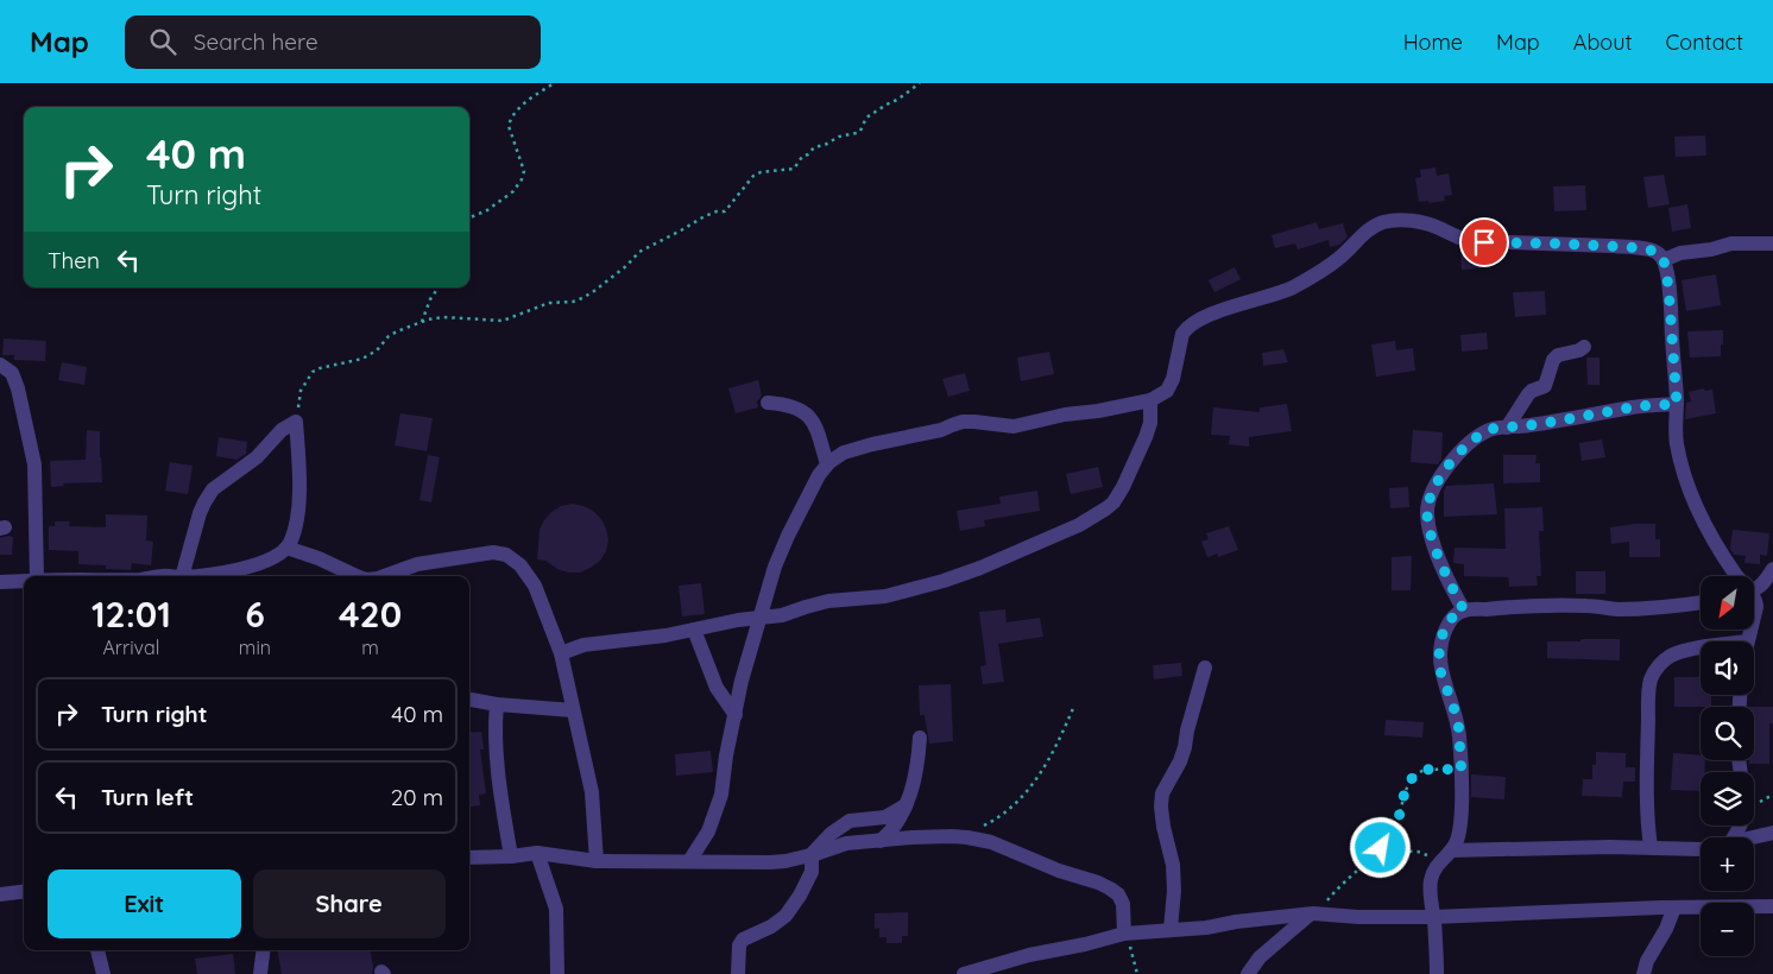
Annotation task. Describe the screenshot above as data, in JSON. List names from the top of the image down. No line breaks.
{"north":"bottom left","page":{"header":"Map","search":"Search here","nav":["Home","Map","About","Contact"],"turn":["40 m","Turn right"],"then":"Then","map_buttons":["+","−"],"eta":["12:01","Arrival","6","min","420","m"],"list":[{"name":"Turn right","value":"40 m"},{"name":"Turn left","value":"20 m"}],"buttons":["Exit","Share"]}}
